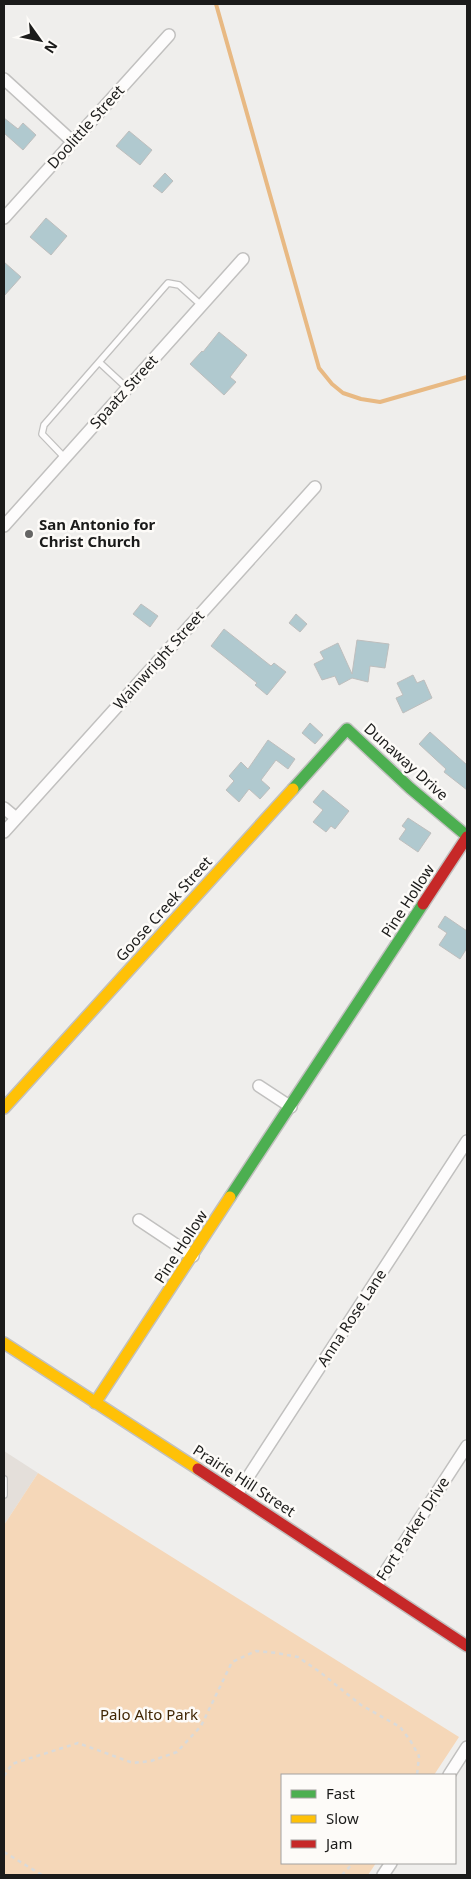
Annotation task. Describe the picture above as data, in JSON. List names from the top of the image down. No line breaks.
{"streets":{"street":["Doolittle Street","Spaatz Street","Wainwright Street","Dunaway Drive","Pine Hollow","Goose Creek Street","Anna Rose Lane","Prairie Hill Street","Fort Parker Drive"]},"crossings":[["Dunaway Drive","Pine Hollow"],["Dunaway Drive","Goose Creek Street"],["Pine Hollow","Prairie Hill Street"],["Anna Rose Lane","Prairie Hill Street"],["Prairie Hill Street","Fort Parker Drive"]],"parks":["Palo Alto Park"],"places":["San Antonio for Christ Church"],"legend":["Fast","Slow","Jam"],"north":"bottom right"}
